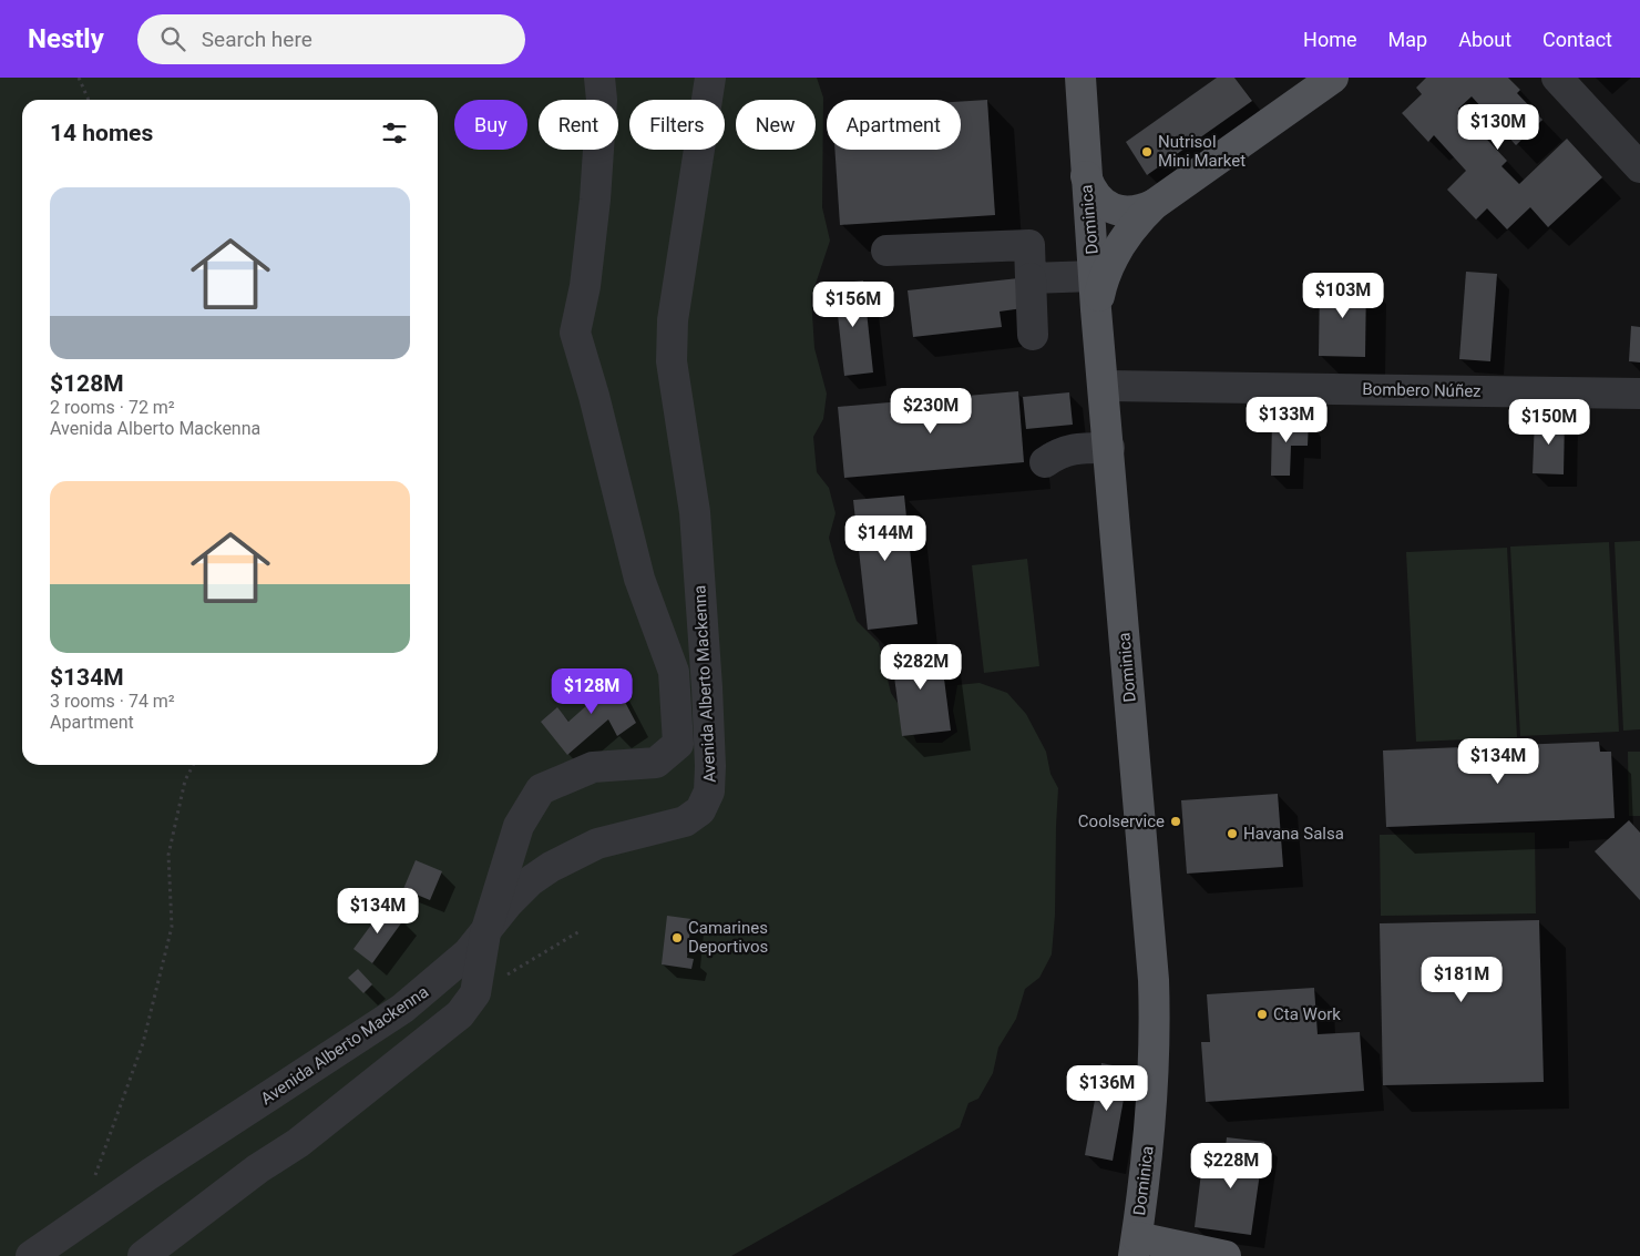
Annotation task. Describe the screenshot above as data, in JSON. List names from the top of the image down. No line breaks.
{"streets":{"main road":["Dominica"],"street":["Bombero Núñez","Avenida Alberto Mackenna"]},"crossings":[["Dominica","Bombero Núñez"]],"places":["Nutrisol Mini Market","Coolservice","Havana Salsa","Camarines Deportivos","Cta Work"],"page":{"header":"Nestly","search":"Search here","nav":["Home","Map","About","Contact"],"chip":["Buy","Rent","Filters","New","Apartment"],"heading":"14 homes","price":["$130M","$103M","$156M","$230M","$133M","$150M","$144M","$282M","$128M","$134M","$134M","$181M","$136M","$228M"],"list":[{"name":"$128M","note":"2 rooms · 72 m² · Avenida Alberto Mackenna"},{"name":"$134M","note":"3 rooms · 74 m² · Apartment"}]}}
